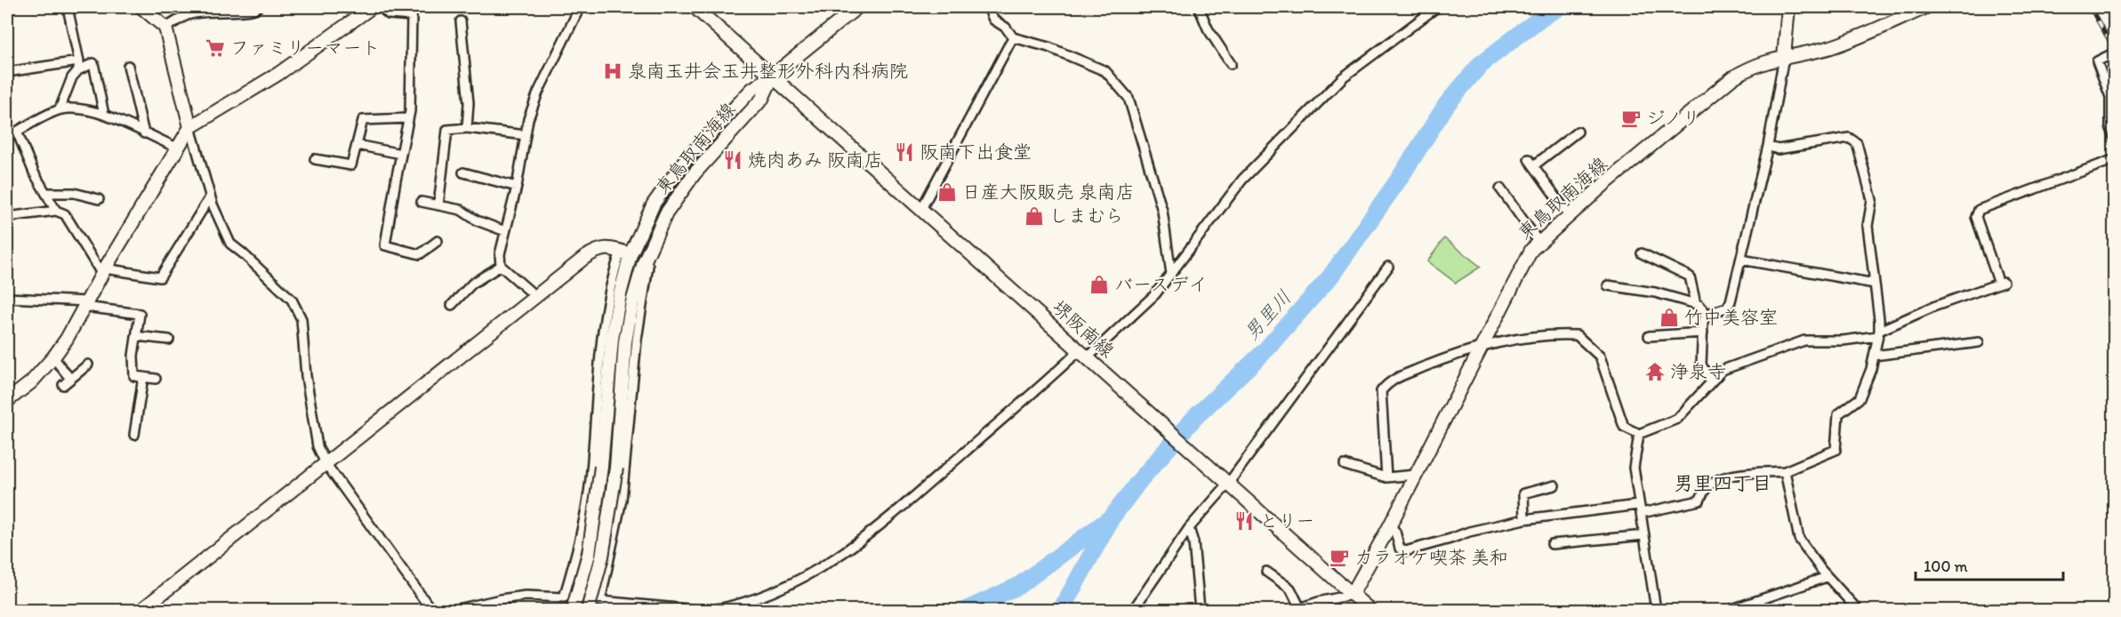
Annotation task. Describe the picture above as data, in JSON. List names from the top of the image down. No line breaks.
{"streets":{"main road":["東鳥取南海線","堺阪南線"]},"crossings":[["東鳥取南海線","堺阪南線"]],"districts":["男里四丁目"],"water":["男里川"],"places":{"supermarket":["ファミリーマート"],"hospital":["泉南玉井会玉井整形外科内科病院"],"cafe":["ジノリ","カラオケ喫茶 美和"],"restaurant":["阪南下出食堂","焼肉あみ 阪南店","とりー"],"shop":["日産大阪販売 泉南店","しまむら","バースデイ","竹中美容室"],"temple":["浄泉寺"]},"scale_bar":"100 m"}
